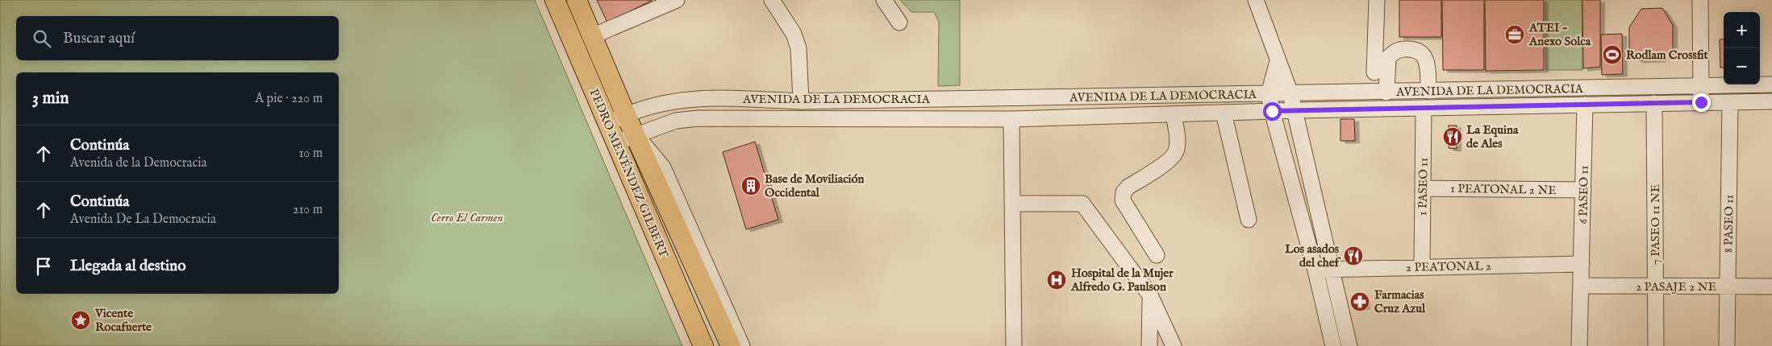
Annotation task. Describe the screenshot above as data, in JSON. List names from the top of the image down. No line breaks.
{"streets":{"main road":["PEDRO MENÉNDEZ GILBERT"],"street":["AVENIDA DE LA DEMOCRACIA","1 PASEO 11","1 PEATONAL 2 NE","6 PASEO 11","8 PASEO 11","7 PASEO 11 NE","2 PEATONAL 2","2 PASAJE 2 NE"]},"crossings":[["AVENIDA DE LA DEMOCRACIA","PEDRO MENÉNDEZ GILBERT"],["AVENIDA DE LA DEMOCRACIA","1 PASEO 11"],["AVENIDA DE LA DEMOCRACIA","6 PASEO 11"],["AVENIDA DE LA DEMOCRACIA","8 PASEO 11"],["AVENIDA DE LA DEMOCRACIA","7 PASEO 11 NE"],["1 PASEO 11","1 PEATONAL 2 NE"],["1 PASEO 11","2 PEATONAL 2"],["1 PEATONAL 2 NE","6 PASEO 11"],["6 PASEO 11","2 PEATONAL 2"],["6 PASEO 11","2 PASAJE 2 NE"],["8 PASEO 11","2 PASAJE 2 NE"],["7 PASEO 11 NE","2 PASAJE 2 NE"]],"parks":["Cerro El Carmen"],"places":{"office":["ATEI - Anexo Solca"],"sports":["Rodlam Crossfit"],"restaurant":["La Equina de Ales","Los asados del chef"],"building":["Base de Moviliación Occidental"],"hospital":["Hospital de la Mujer Alfredo G. Paulson"],"pharmacy":["Farmacias Cruz Azul"],"place":["Vicente Rocafuerte"]},"page":{"map_buttons":["+","−"],"search":"Buscar aquí","heading":["3 min","A pie · 220 m"],"list":[["Continúa","Avenida de la Democracia","10 m"],["Continúa","Avenida De La Democracia","210 m"],"Llegada al destino"]}}
